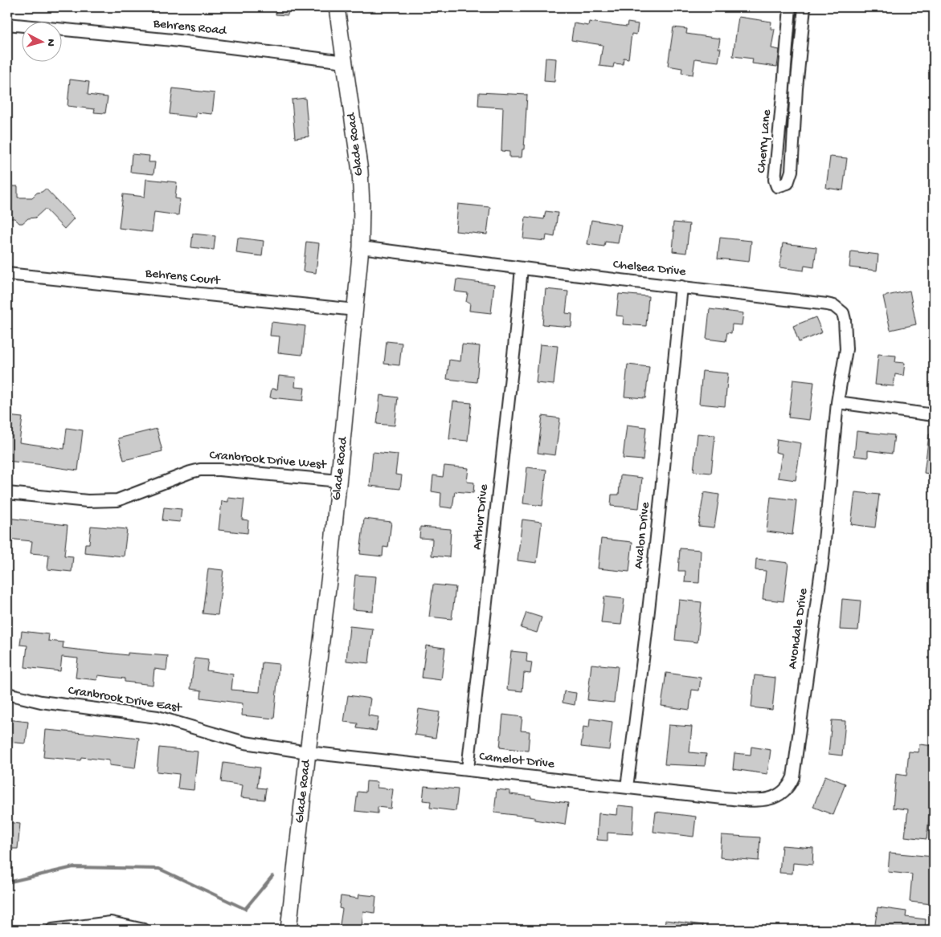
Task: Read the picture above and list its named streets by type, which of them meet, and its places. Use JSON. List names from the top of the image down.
{
  "streets": {
    "main road": ["Glade Road"],
    "street": [
      "Behrens Road",
      "Cherry Lane",
      "Chelsea Drive",
      "Behrens Court",
      "Cranbrook Drive West",
      "Arthur Drive",
      "Avalon Drive",
      "Avondale Drive",
      "Cranbrook Drive East",
      "Camelot Drive"
    ]
  },
  "crossings": [
    ["Behrens Road", "Glade Road"],
    ["Glade Road", "Chelsea Drive"],
    ["Glade Road", "Behrens Court"],
    ["Glade Road", "Cranbrook Drive West"],
    ["Glade Road", "Cranbrook Drive East"],
    ["Glade Road", "Camelot Drive"],
    ["Chelsea Drive", "Arthur Drive"],
    ["Chelsea Drive", "Avalon Drive"],
    ["Chelsea Drive", "Avondale Drive"],
    ["Arthur Drive", "Camelot Drive"],
    ["Avalon Drive", "Camelot Drive"],
    ["Avondale Drive", "Camelot Drive"],
    ["Cranbrook Drive East", "Camelot Drive"]
  ],
  "north": "right"
}
